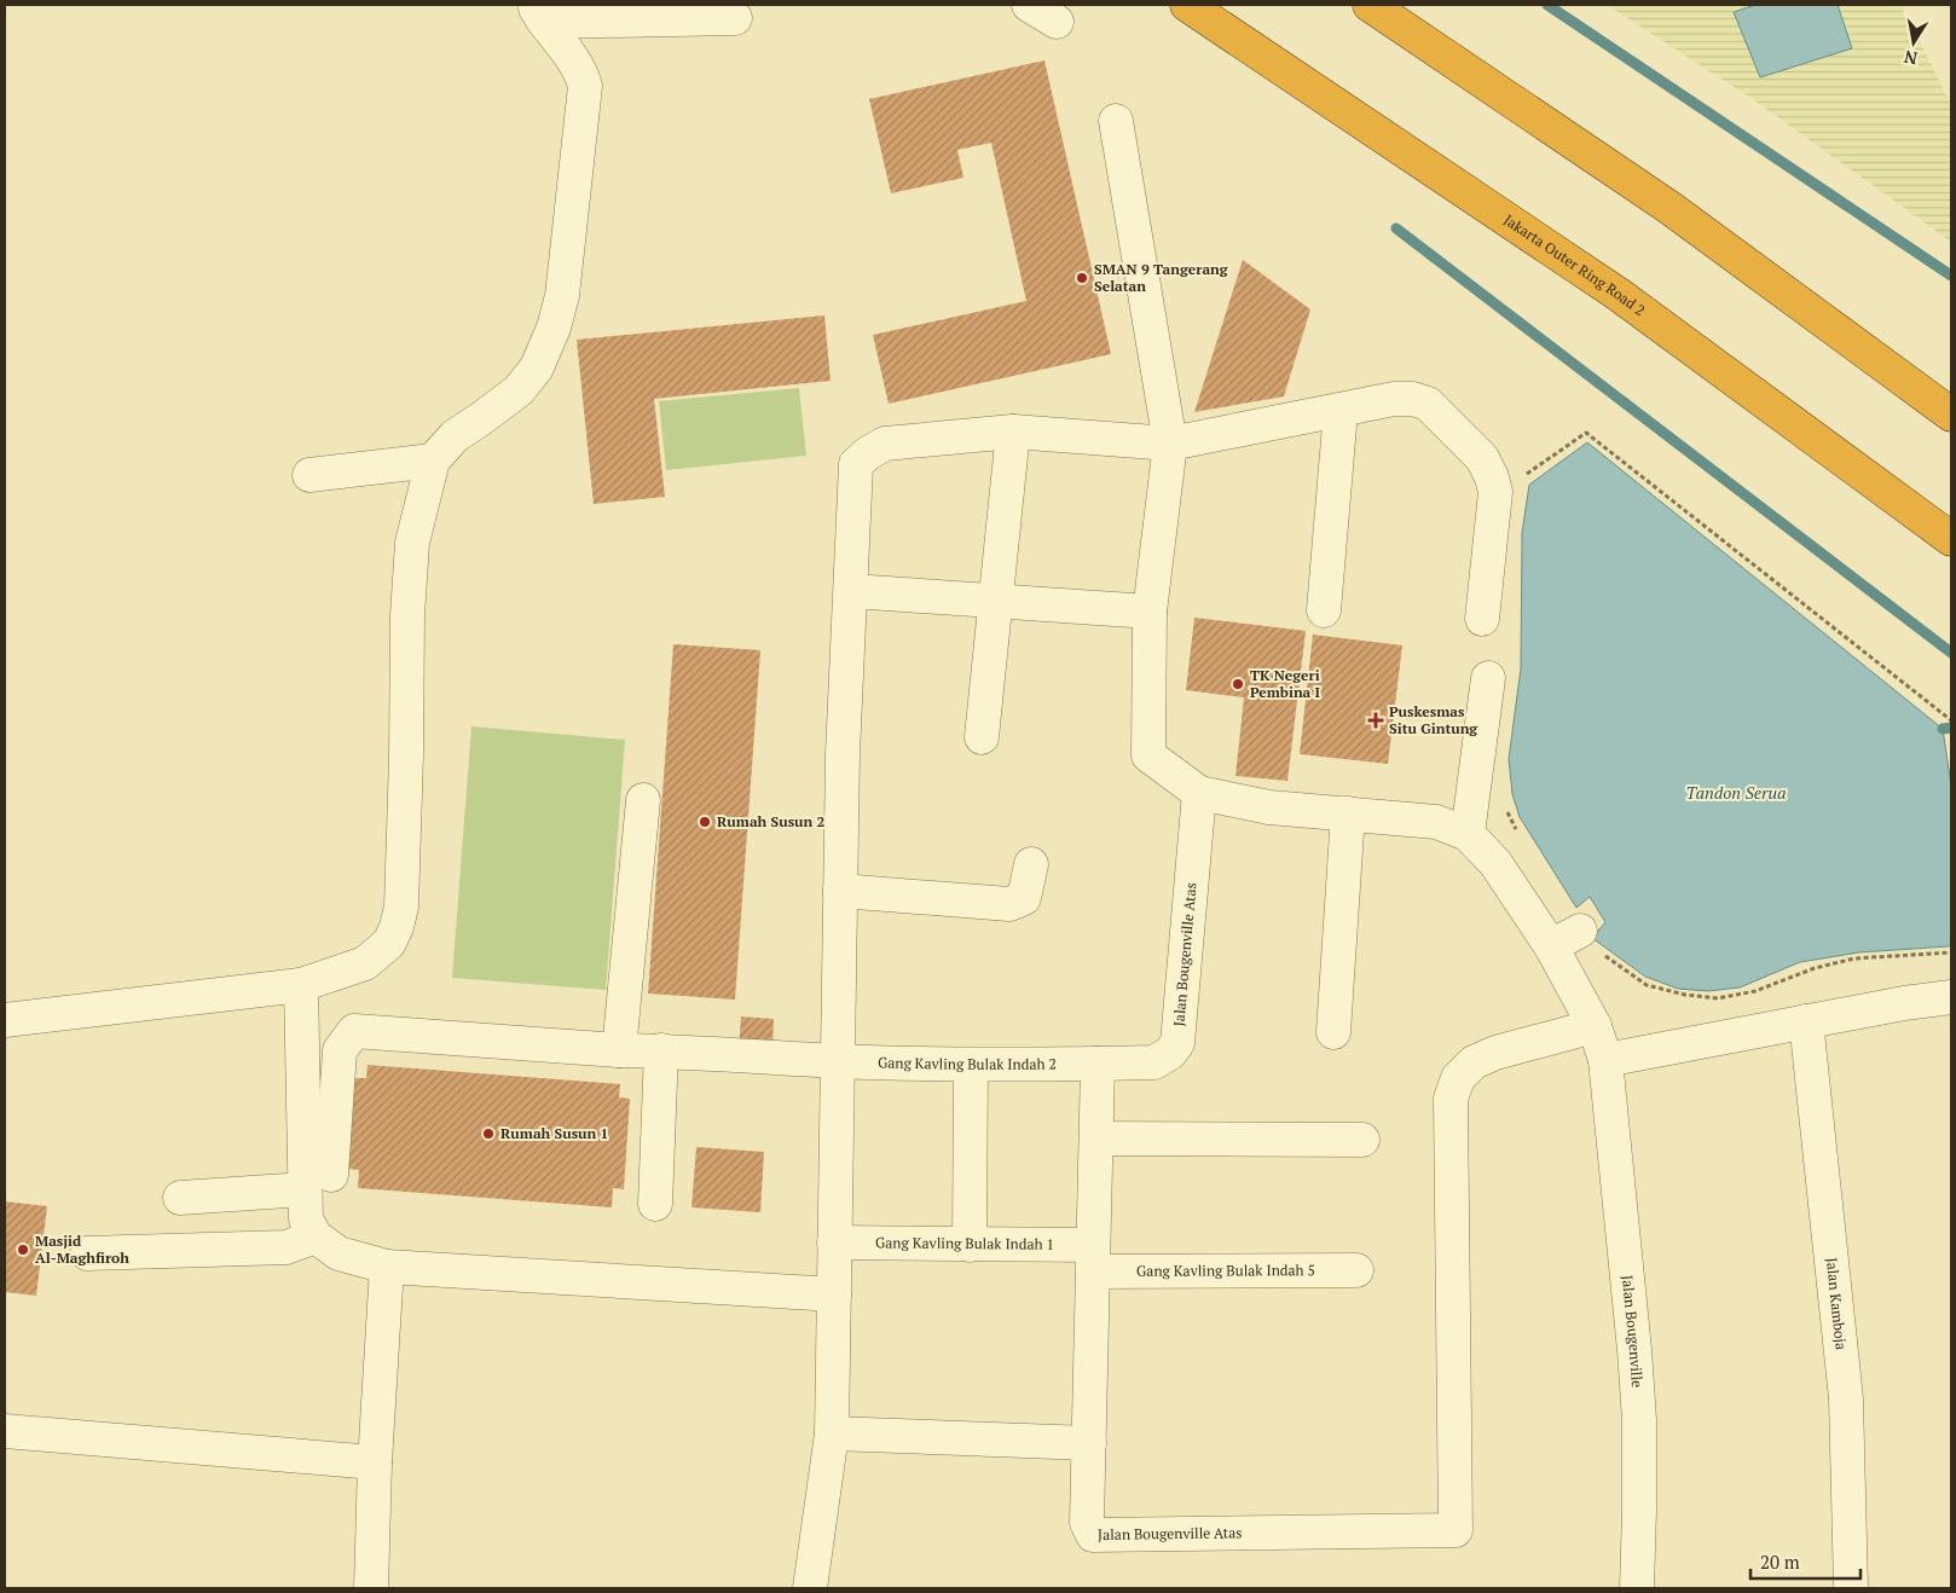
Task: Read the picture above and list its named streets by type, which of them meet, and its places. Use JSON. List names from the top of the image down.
{
  "streets": {
    "highway": ["Jakarta Outer Ring Road 2"],
    "street": [
      "Jalan Bougenville Atas",
      "Gang Kavling Bulak Indah 2",
      "Gang Kavling Bulak Indah 1",
      "Gang Kavling Bulak Indah 5",
      "Jalan Kamboja",
      "Jalan Bougenville"
    ]
  },
  "crossings": [
    ["Jalan Bougenville Atas", "Gang Kavling Bulak Indah 2"],
    ["Jalan Bougenville Atas", "Gang Kavling Bulak Indah 1"],
    ["Jalan Bougenville Atas", "Gang Kavling Bulak Indah 5"],
    ["Jalan Bougenville Atas", "Jalan Bougenville"],
    ["Gang Kavling Bulak Indah 1", "Gang Kavling Bulak Indah 5"]
  ],
  "water": ["Tandon Serua"],
  "places": {
    "other": [
      "SMAN 9 Tangerang Selatan",
      "TK Negeri Pembina I",
      "Rumah Susun 2",
      "Rumah Susun 1",
      "Masjid Al-Maghfiroh"
    ],
    "health": ["Puskesmas Situ Gintung"]
  },
  "scale_bar": "20 m",
  "north": "bottom"
}
